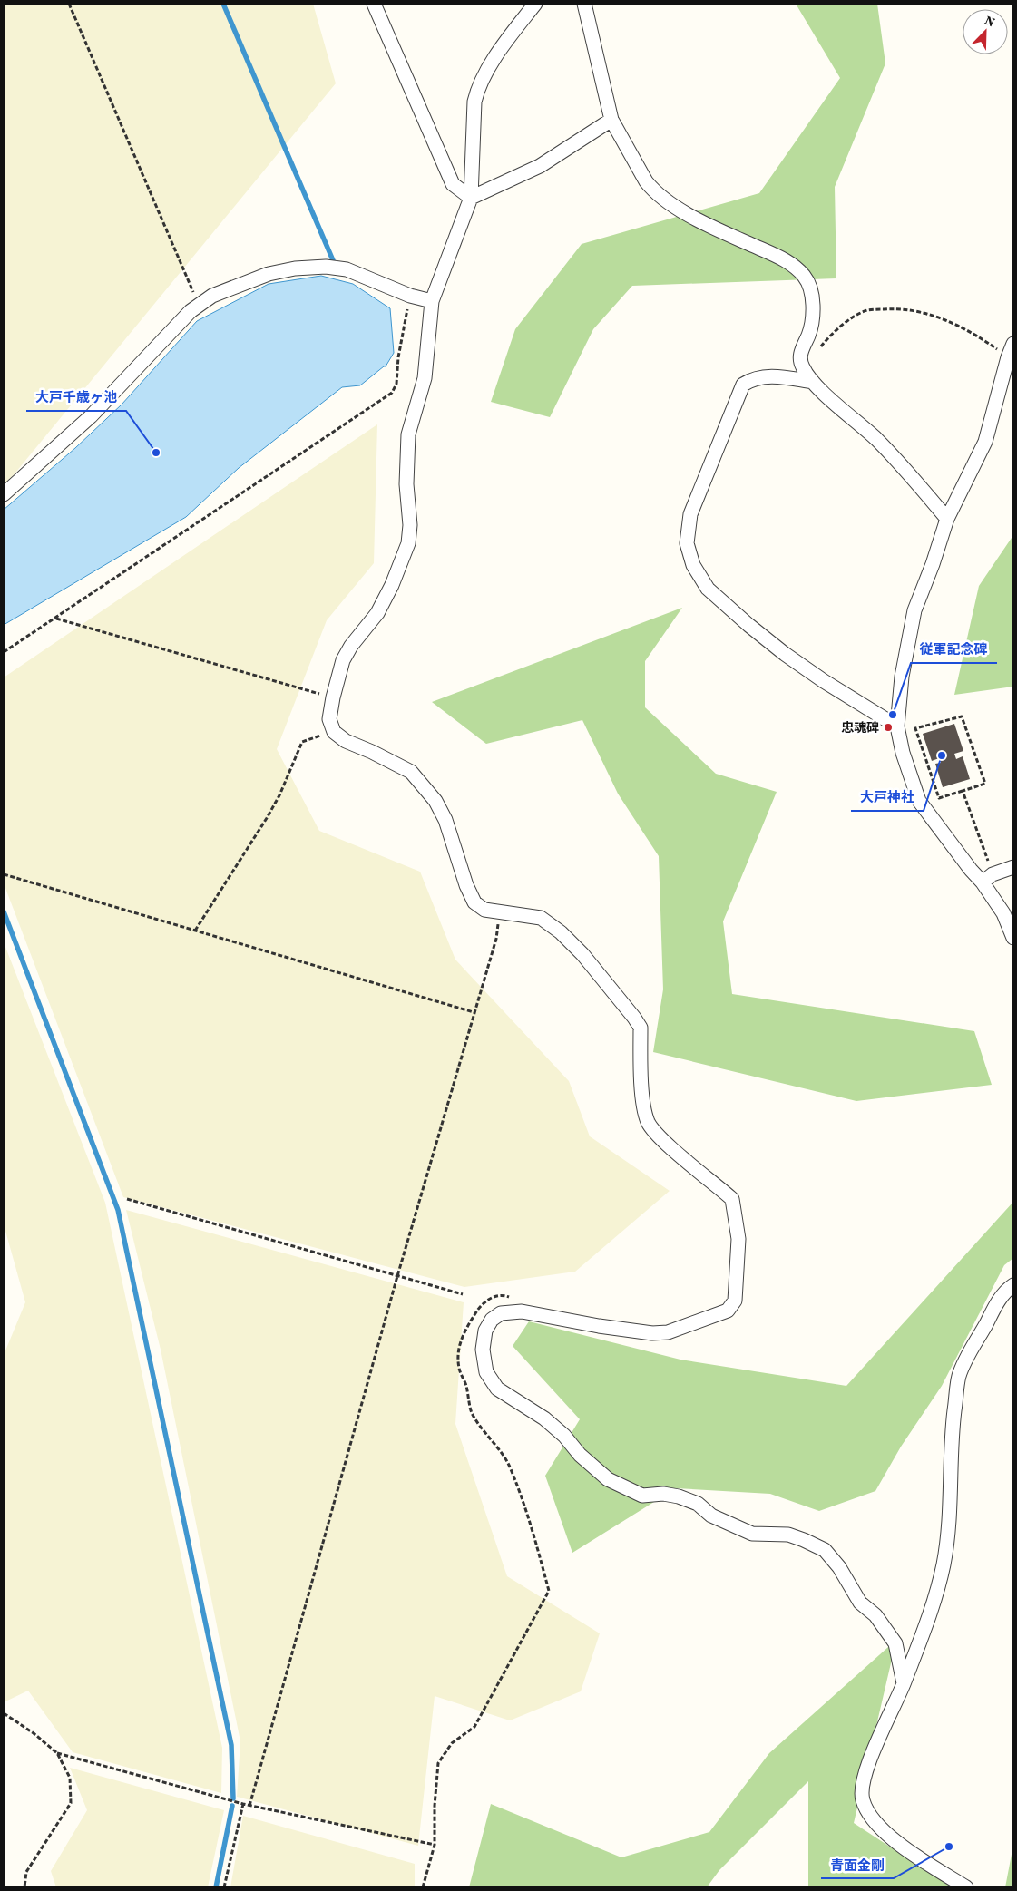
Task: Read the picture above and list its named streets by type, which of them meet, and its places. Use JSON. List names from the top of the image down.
{
  "places": [
    "大戸千歳ヶ池",
    "従軍記念碑",
    "忠魂碑",
    "大戸神社",
    "青面金剛"
  ],
  "north": "top right"
}
